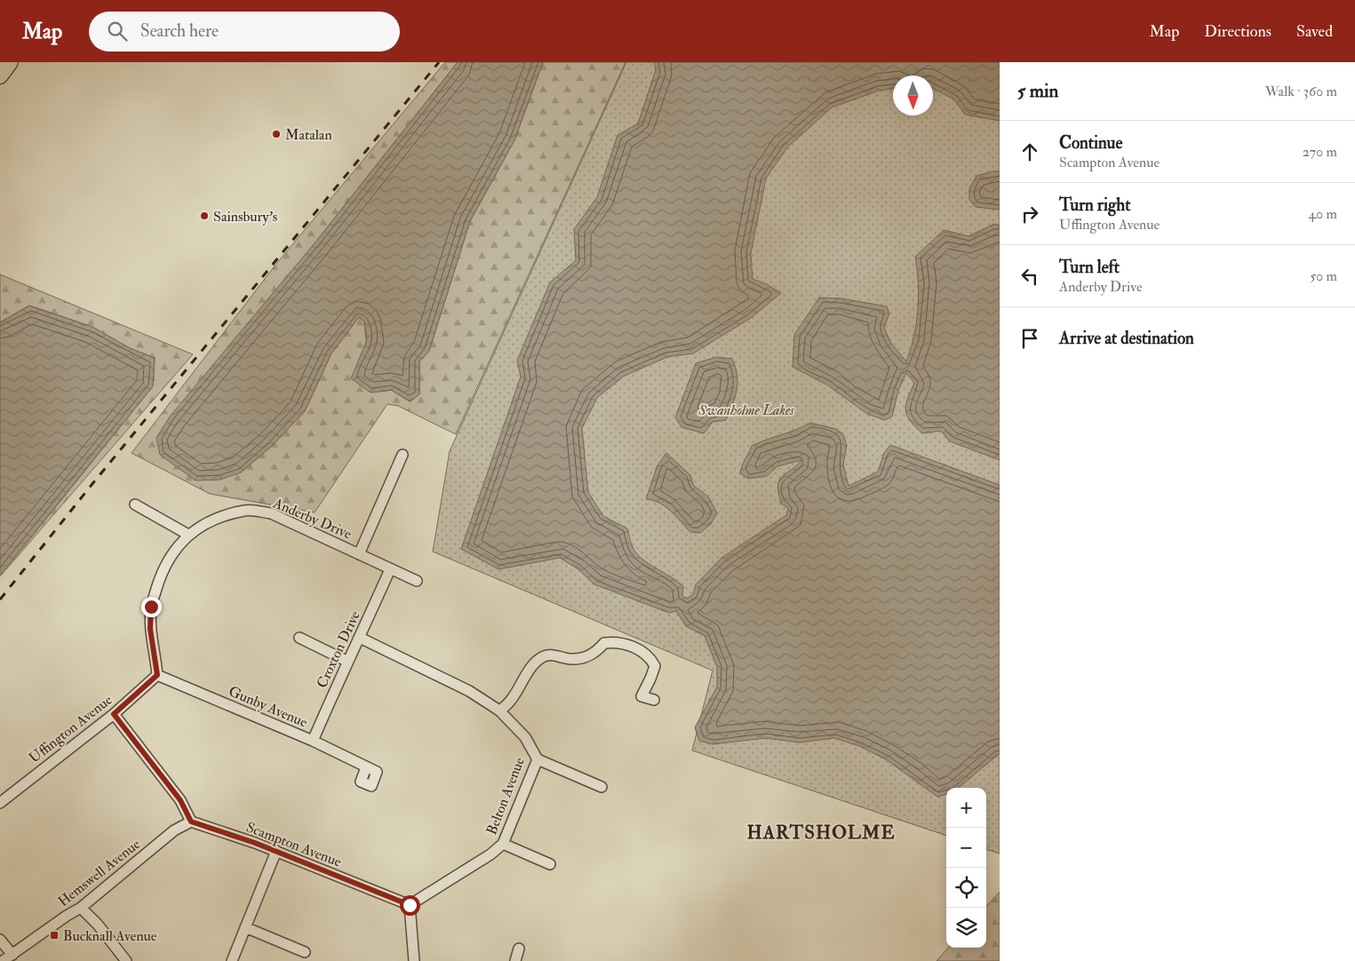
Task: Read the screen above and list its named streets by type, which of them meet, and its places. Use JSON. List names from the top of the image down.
{
  "streets": {
    "street": [
      "Anderby Drive",
      "Croxton Drive",
      "Gunby Avenue",
      "Uffington Avenue",
      "Belton Avenue",
      "Scampton Avenue",
      "Hemswell Avenue"
    ]
  },
  "crossings": [
    ["Anderby Drive", "Croxton Drive"],
    ["Anderby Drive", "Gunby Avenue"],
    ["Anderby Drive", "Uffington Avenue"],
    ["Croxton Drive", "Gunby Avenue"],
    ["Croxton Drive", "Belton Avenue"],
    ["Gunby Avenue", "Uffington Avenue"],
    ["Belton Avenue", "Scampton Avenue"],
    ["Scampton Avenue", "Hemswell Avenue"]
  ],
  "districts": ["HARTSHOLME"],
  "parks": ["Swanholme Lakes"],
  "places": {
    "other": ["Matalan", "Sainsbury's"],
    "transit": ["Bucknall Avenue"]
  },
  "north": "bottom",
  "page": {
    "header": "Map",
    "search": "Search here",
    "nav": ["Map", "Directions", "Saved"],
    "heading": ["5 min", "Walk · 360 m"],
    "list": [
      ["Continue", "Scampton Avenue", "270 m"],
      ["Turn right", "Uffington Avenue", "40 m"],
      ["Turn left", "Anderby Drive", "50 m"],
      "Arrive at destination"
    ],
    "map_buttons": ["+", "−"]
  }
}
